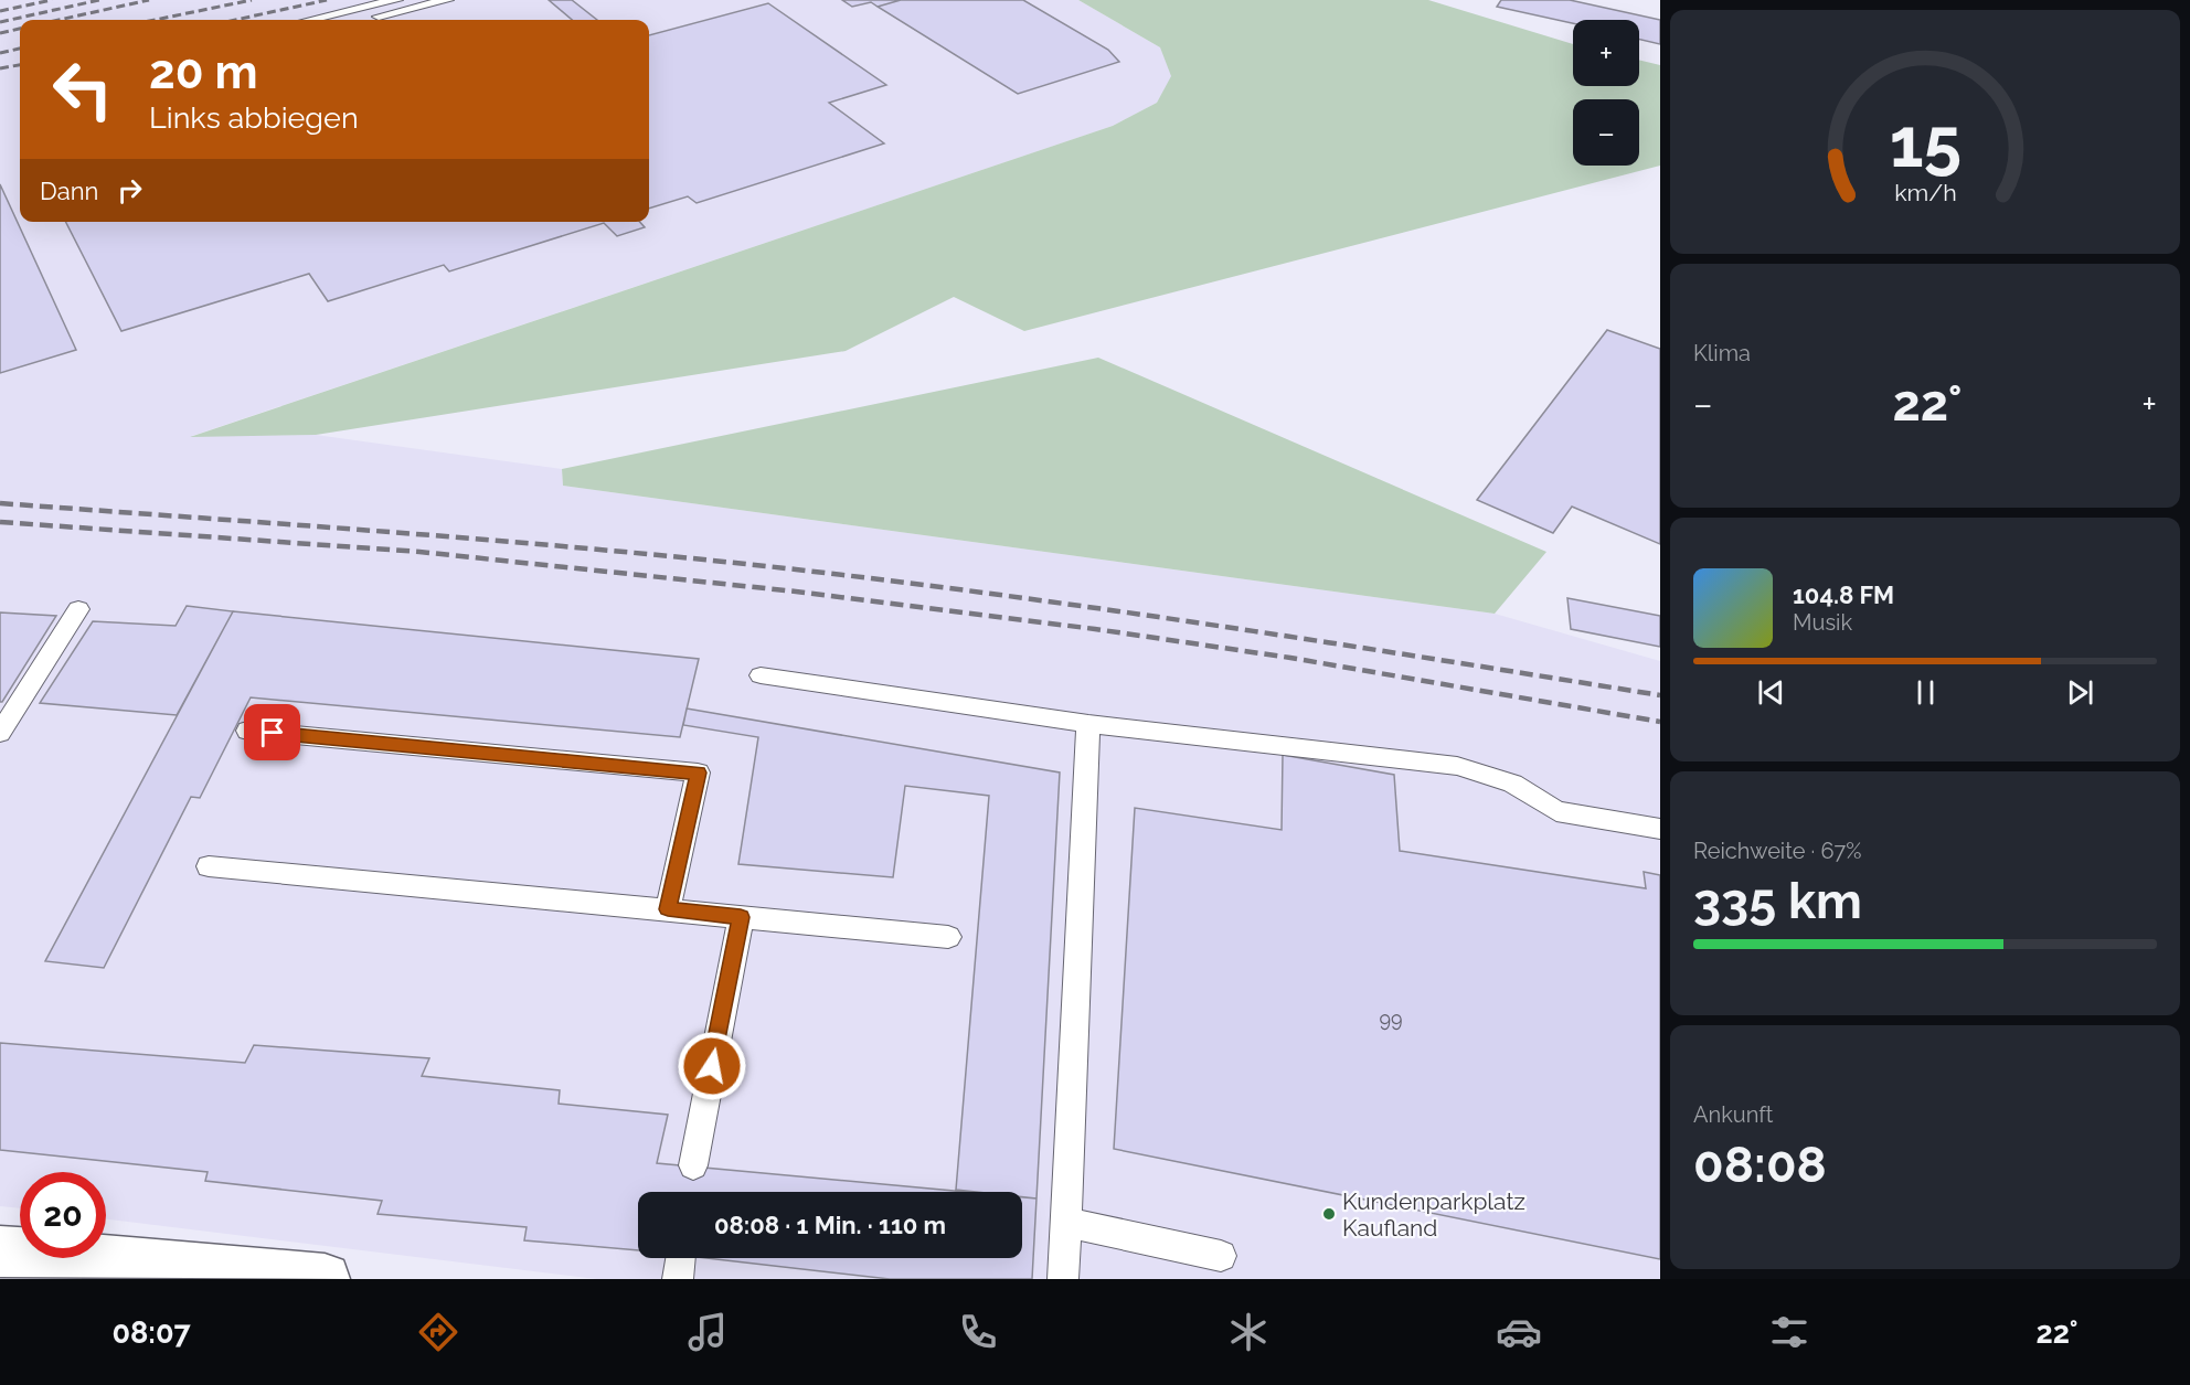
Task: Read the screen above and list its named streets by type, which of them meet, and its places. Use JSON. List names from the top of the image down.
{
  "places": ["Kundenparkplatz Kaufland"],
  "house_numbers": ["99"],
  "page": {
    "map_buttons": ["+", "−"],
    "turn": ["20 m", "Links abbiegen"],
    "then": "Dann",
    "tile": [
      "Klima",
      ["Reichweite · 67%", "335 km"],
      ["Ankunft", "08:08"]
    ],
    "heat": ["−", "22°", "+"],
    "song": ["104.8 FM", "Musik"],
    "limit": "20",
    "trip": "08:08 · 1 Min. · 110 m",
    "tabs": ["08:07", "22°"],
    "gauge": ["15", "km/h"]
  }
}
